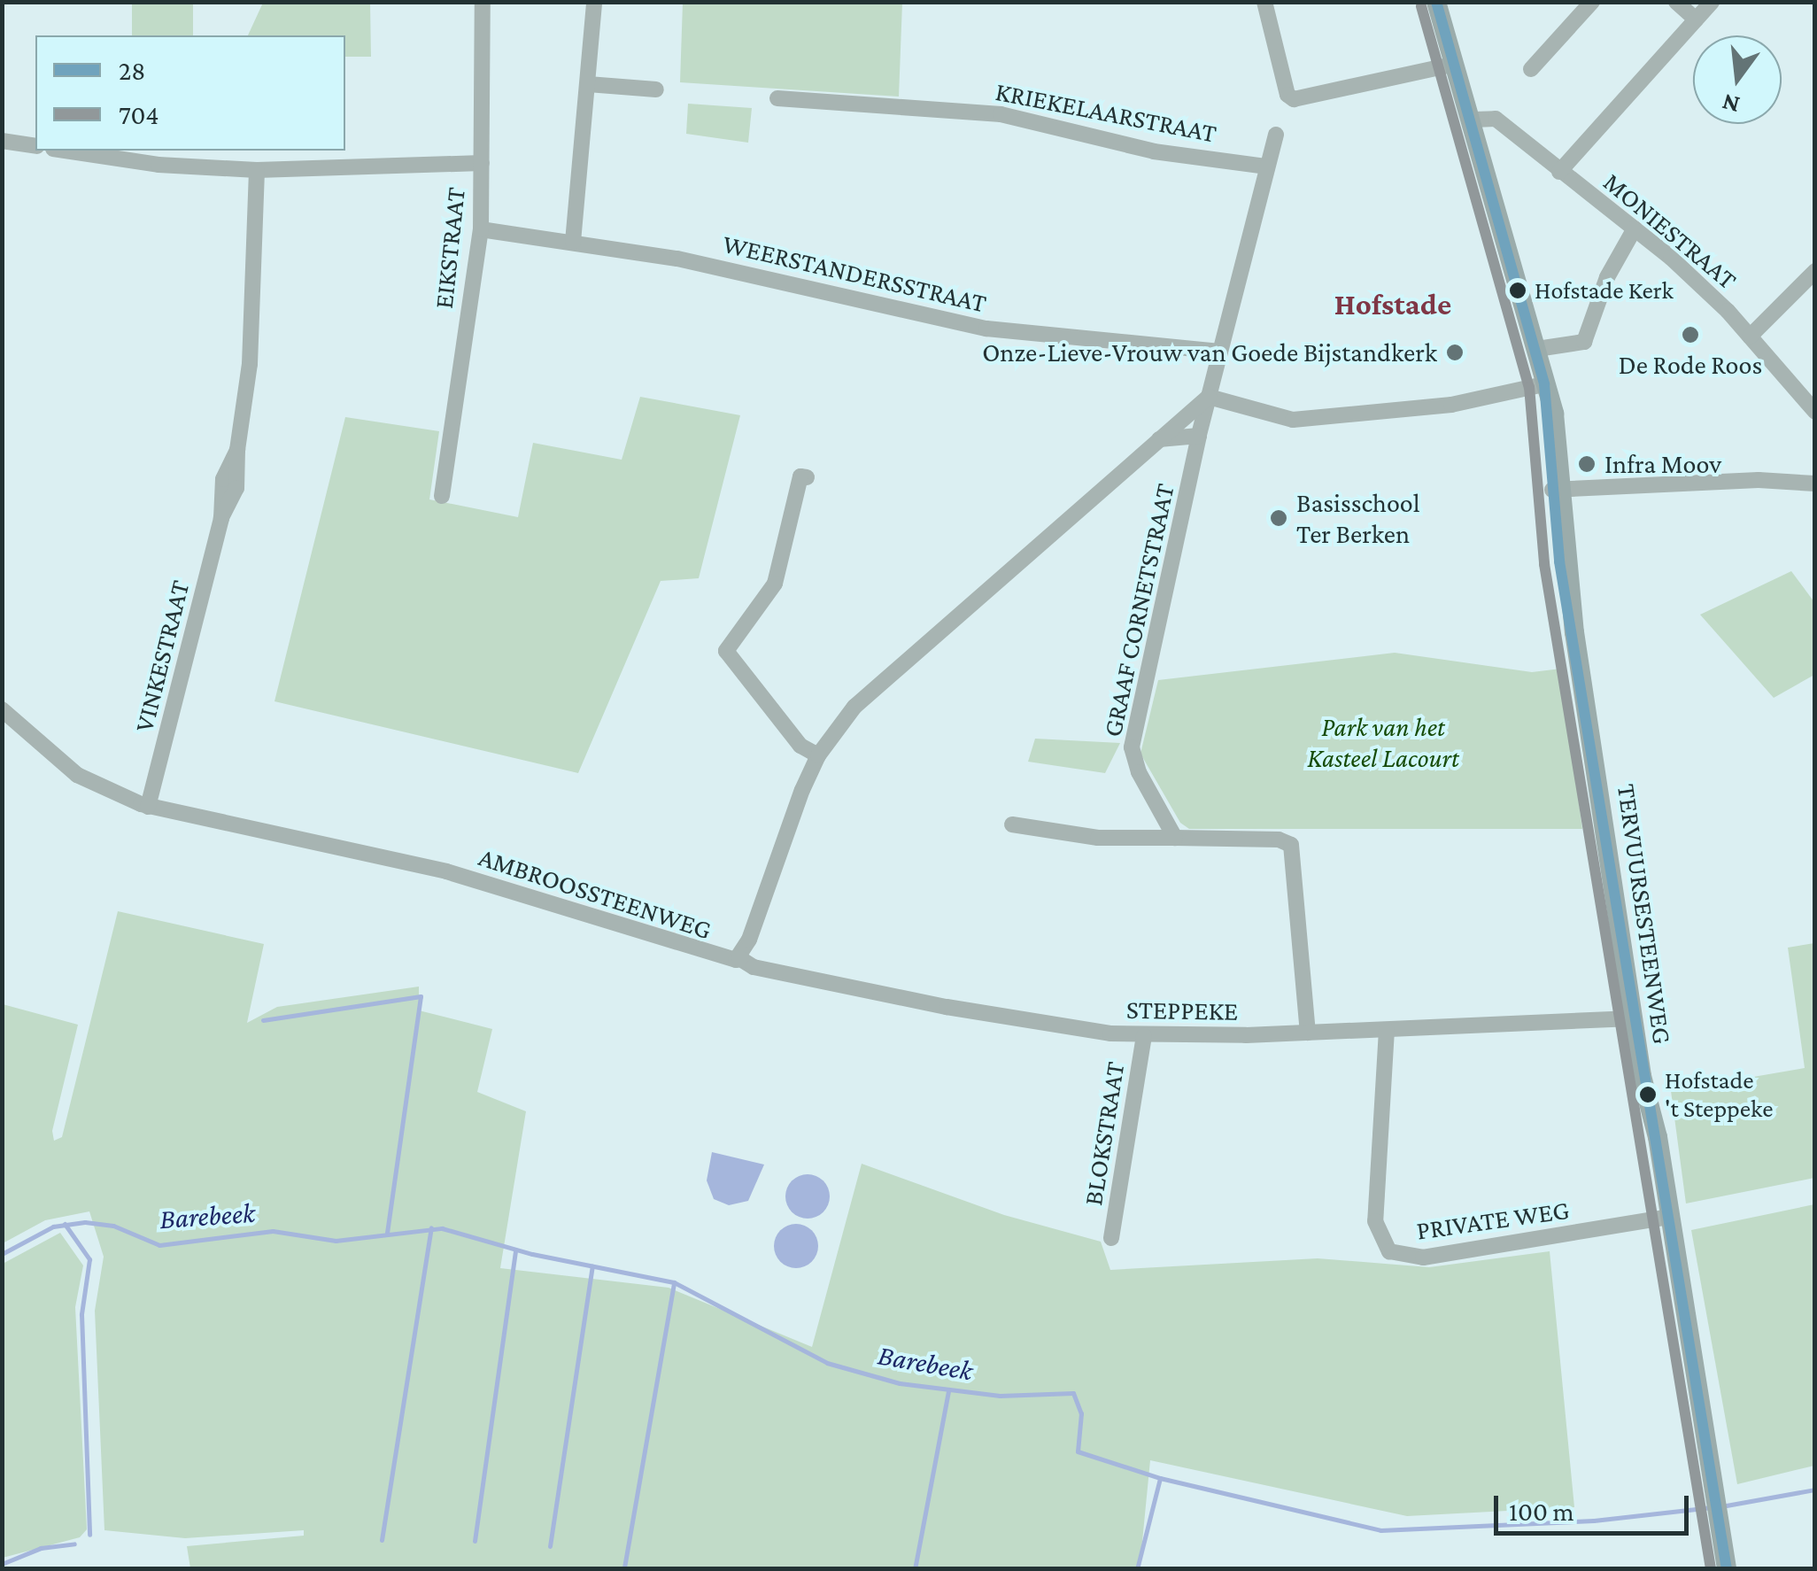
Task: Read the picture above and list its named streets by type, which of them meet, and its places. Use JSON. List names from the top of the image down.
{
  "streets": {
    "main road": ["TERVUURSESTEENWEG"],
    "street": [
      "KRIEKELAARSTRAAT",
      "MONIESTRAAT",
      "EIKSTRAAT",
      "WEERSTANDERSSTRAAT",
      "GRAAF CORNETSTRAAT",
      "VINKESTRAAT",
      "AMBROOSSTEENWEG",
      "STEPPEKE",
      "BLOKSTRAAT",
      "PRIVATE WEG"
    ]
  },
  "crossings": [
    ["MONIESTRAAT", "TERVUURSESTEENWEG"],
    ["EIKSTRAAT", "WEERSTANDERSSTRAAT"],
    ["VINKESTRAAT", "AMBROOSSTEENWEG"],
    ["AMBROOSSTEENWEG", "STEPPEKE"],
    ["TERVUURSESTEENWEG", "STEPPEKE"],
    ["TERVUURSESTEENWEG", "PRIVATE WEG"],
    ["STEPPEKE", "BLOKSTRAAT"],
    ["STEPPEKE", "PRIVATE WEG"]
  ],
  "districts": ["Hofstade"],
  "water": ["Barebeek"],
  "parks": ["Park van het Kasteel Lacourt"],
  "places": [
    "Hofstade Kerk",
    "De Rode Roos",
    "Onze-Lieve-Vrouw van Goede Bijstandkerk",
    "Infra Moov",
    "Basisschool Ter Berken",
    "Hofstade 't Steppeke"
  ],
  "lines": ["transit line 28", "transit line 704"],
  "legend": ["28", "704"],
  "scale_bar": "100 m",
  "north": "bottom"
}
